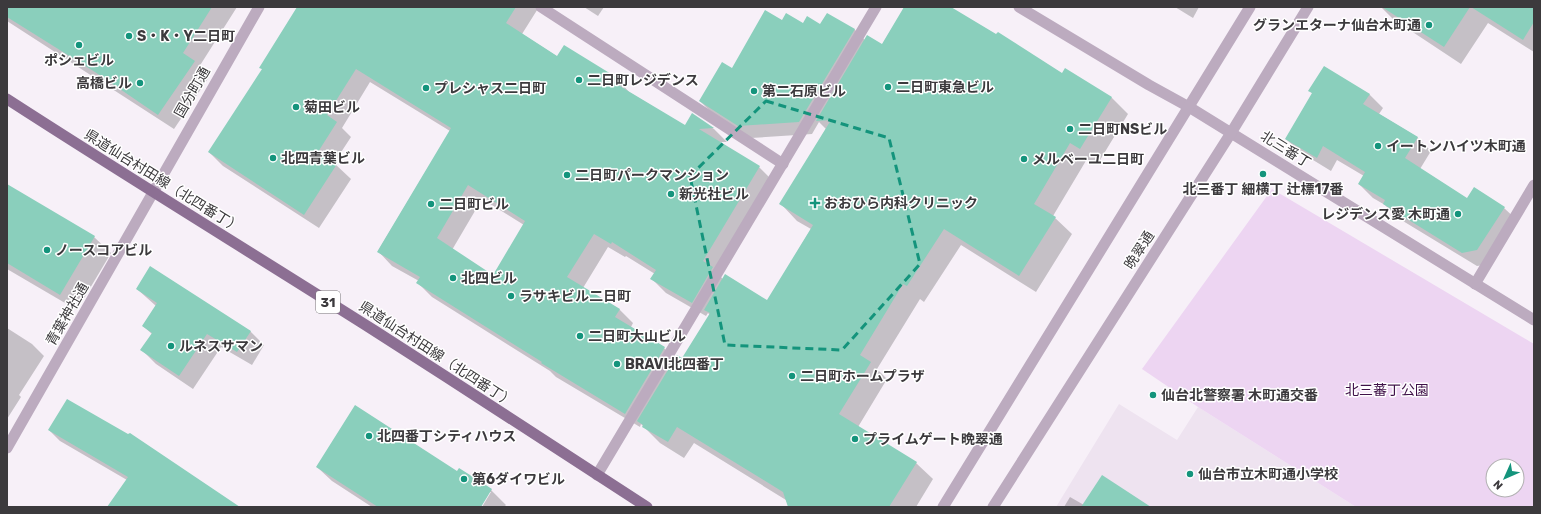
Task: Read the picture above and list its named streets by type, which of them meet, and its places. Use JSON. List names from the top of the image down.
{
  "streets": {
    "main road": ["県道仙台村田線（北四番丁）", "31"],
    "street": [
      "国分町通",
      "北三番丁",
      "晩翠通",
      "青葉神社通"
    ]
  },
  "crossings": [
    ["国分町通", "県道仙台村田線（北四番丁）"],
    ["国分町通", "青葉神社通"],
    ["北三番丁", "晩翠通"],
    ["県道仙台村田線（北四番丁）", "青葉神社通"]
  ],
  "parks": ["北三蕃丁公園"],
  "places": {
    "other": [
      "グランエターナ仙台木町通",
      "S・K・Y二日町",
      "ポシェビル",
      "二日町レジデンス",
      "高橋ビル",
      "二日町東急ビル",
      "プレシャス二日町",
      "第二石原ビル",
      "菊田ビル",
      "二日町NSビル",
      "イートンハイツ木町通",
      "北四青葉ビル",
      "メルベーユ二日町",
      "北三番丁 細横丁 辻標17番",
      "二日町パークマンション",
      "新光社ビル",
      "二日町ビル",
      "レジデンス愛 木町通",
      "ノースコアビル",
      "北四ビル",
      "ラサキビル二日町",
      "二日町大山ビル",
      "ルネスサマン",
      "BRAVI北四番丁",
      "二日町ホームプラザ",
      "仙台北警察署 木町通交番",
      "北四番丁シティハウス",
      "プライムゲート晩翠通",
      "仙台市立木町通小学校",
      "第6ダイワビル"
    ],
    "health": ["おおひら内科クリニック"]
  },
  "north": "bottom left"
}
